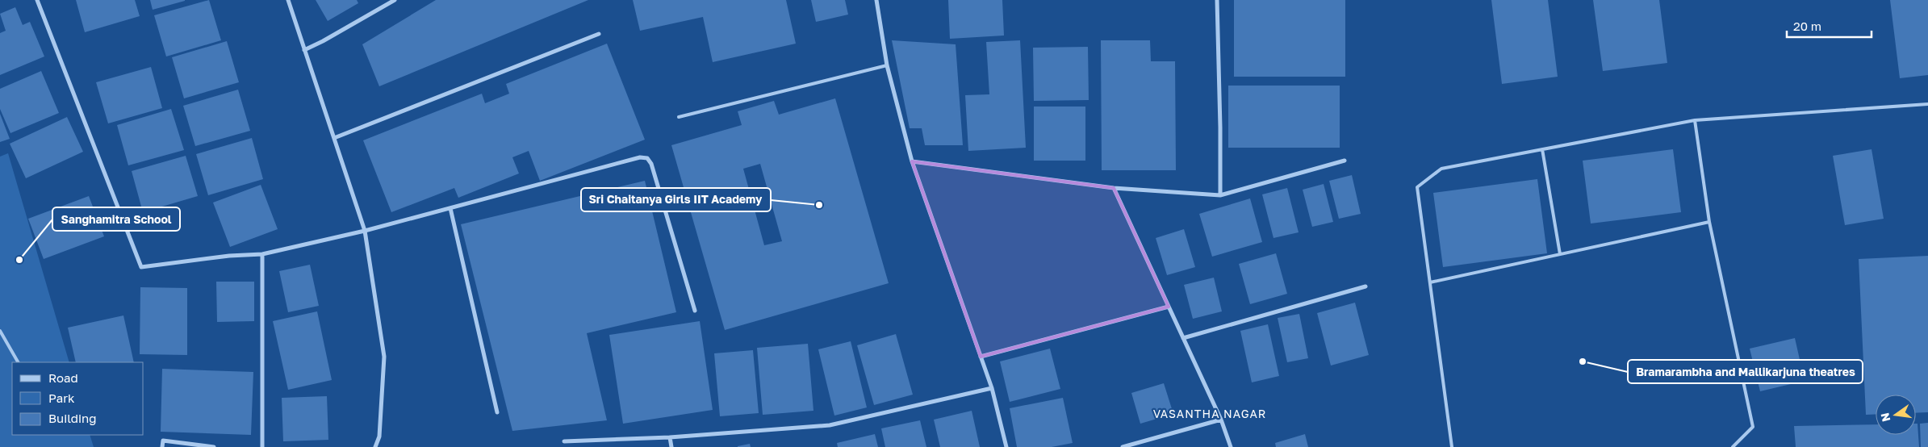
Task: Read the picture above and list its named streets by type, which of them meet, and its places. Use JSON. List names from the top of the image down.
{
  "districts": ["VASANTHA NAGAR"],
  "places": ["Sri Chaitanya Girls IIT Academy", "Sanghamitra School", "Bramarambha and Mallikarjuna theatres"],
  "legend": ["Road", "Park", "Building"],
  "scale_bar": "20 m",
  "north": "left"
}
